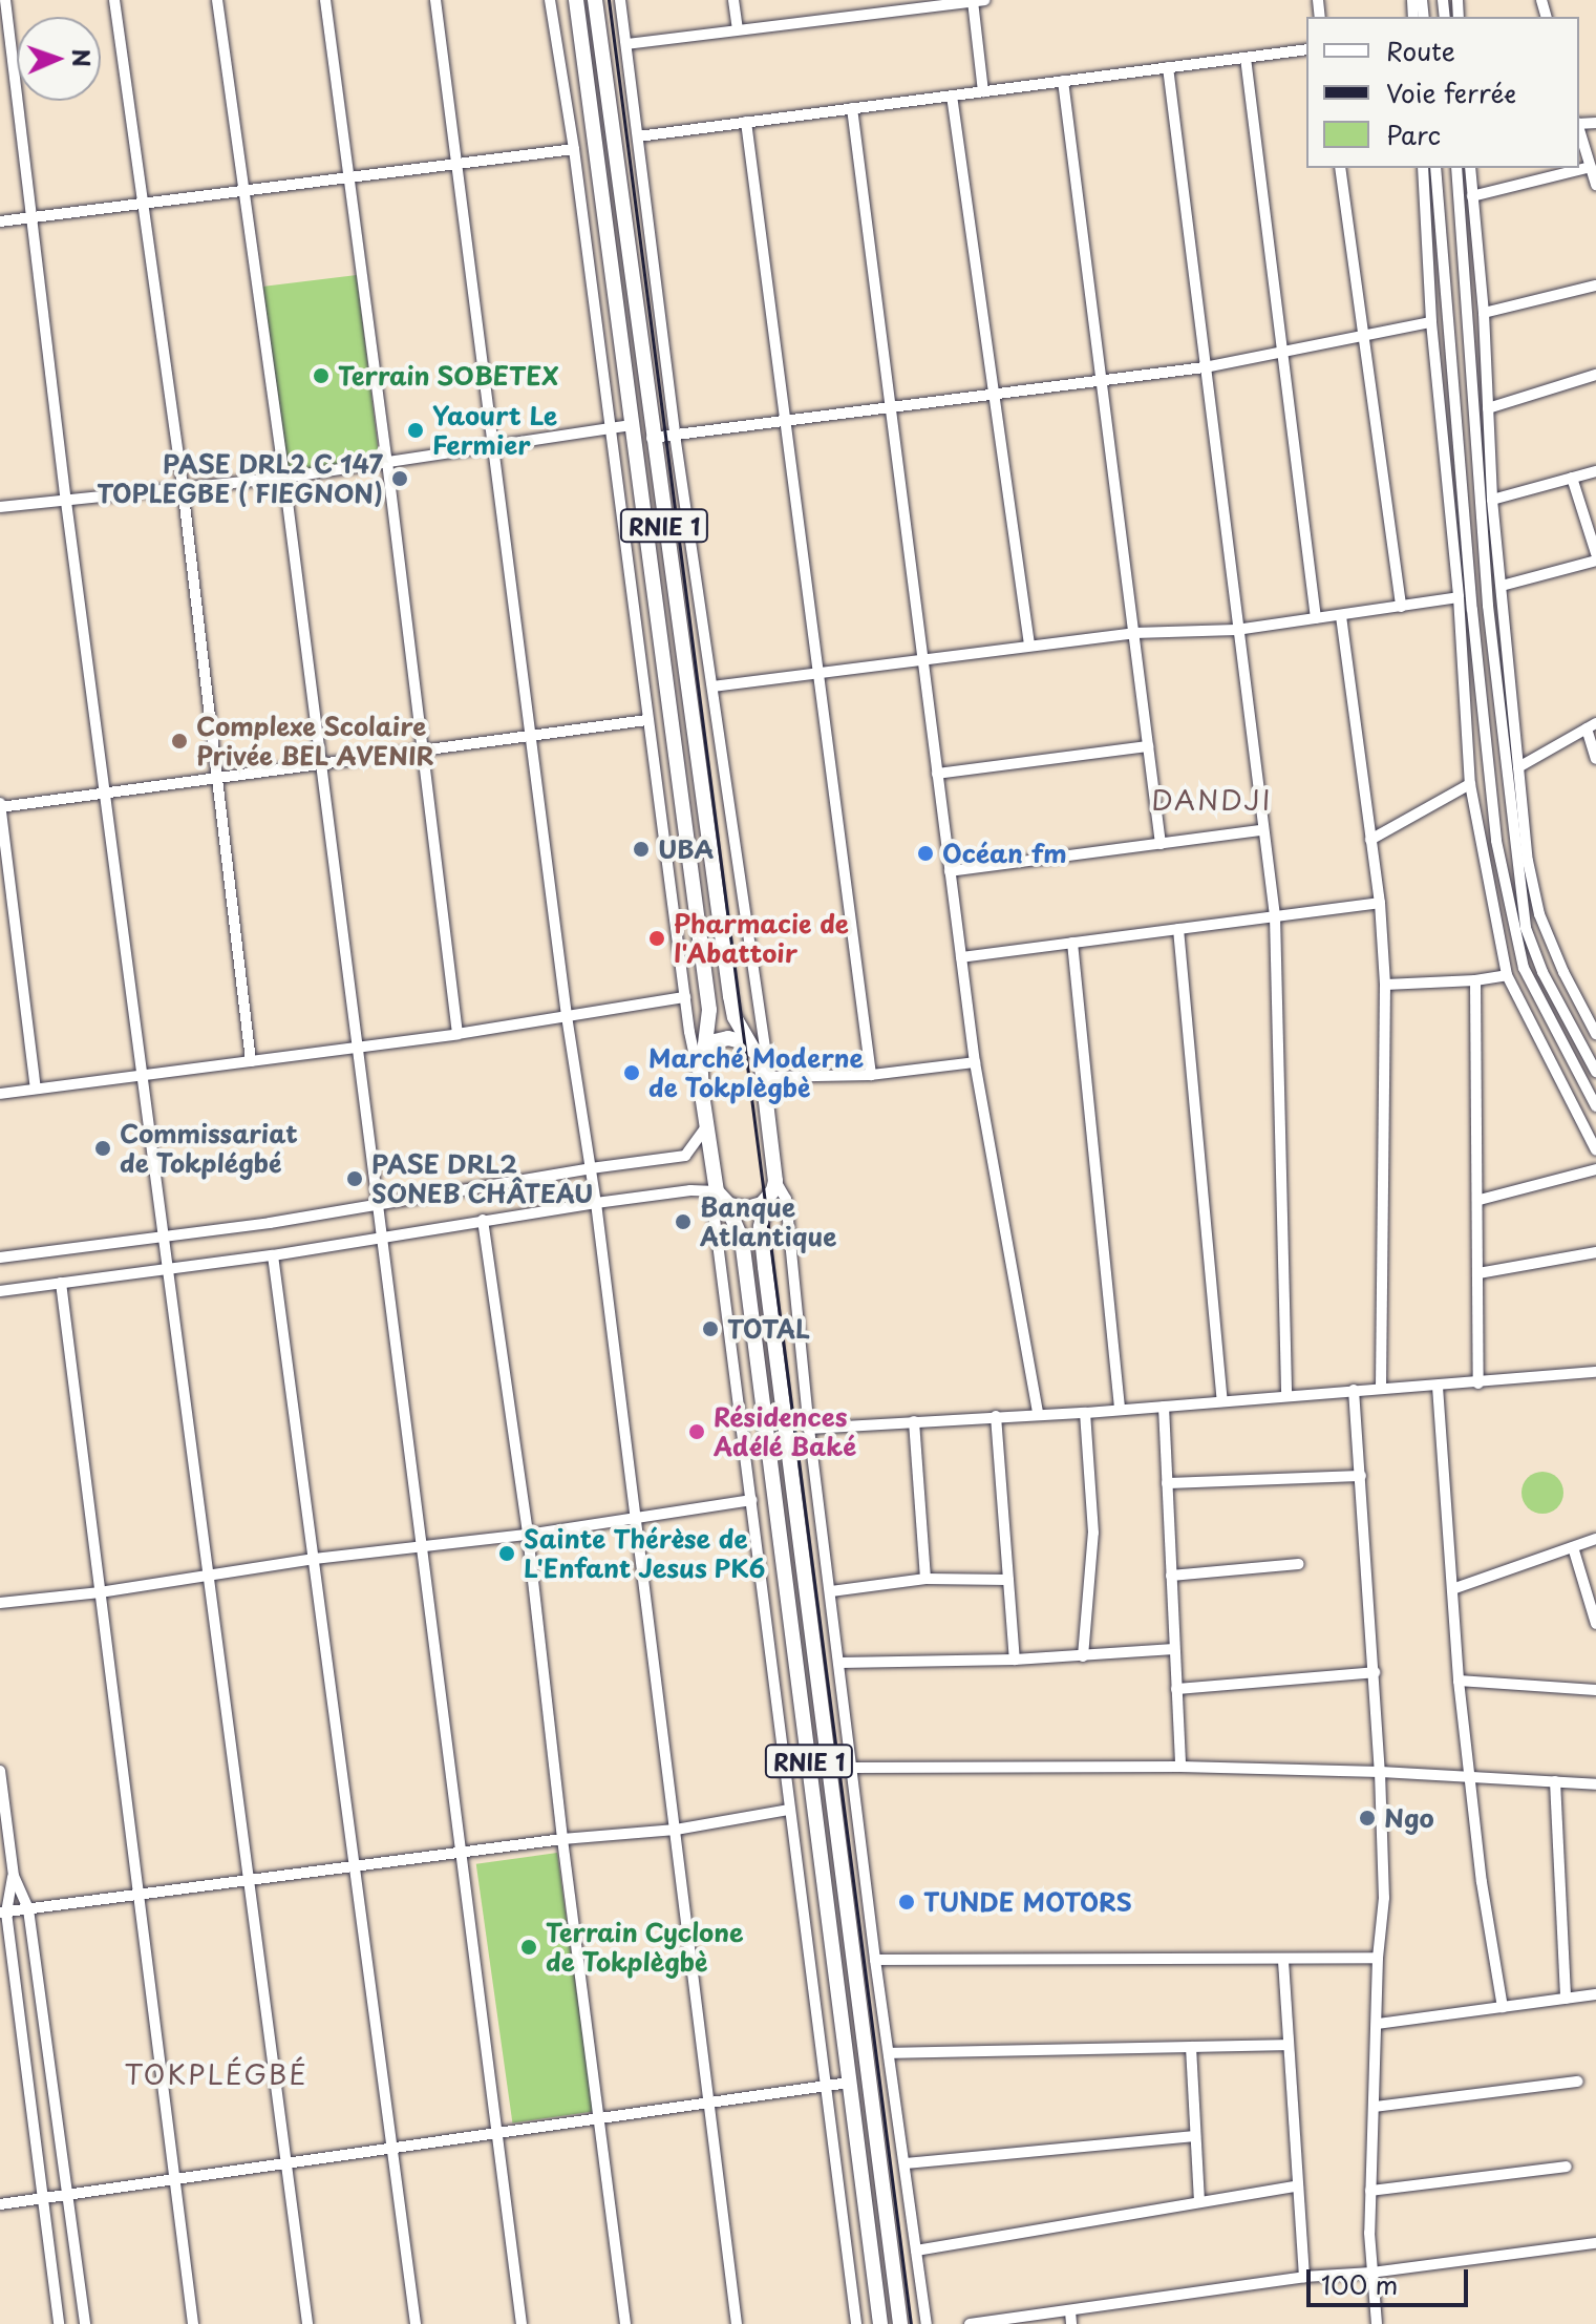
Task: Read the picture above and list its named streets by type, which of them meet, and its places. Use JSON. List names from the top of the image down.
{
  "streets": {
    "highway": ["RNIE 1"]
  },
  "districts": ["DANDJI", "TOKPLÉGBÉ"],
  "places": [
    "Terrain SOBETEX",
    "Yaourt Le Fermier",
    "PASE DRL2 C 147 TOPLEGBE ( FIEGNON)",
    "Complexe Scolaire Privée BEL AVENIR",
    "UBA",
    "Océan fm",
    "Pharmacie de l'Abattoir",
    "Marché Moderne de Tokplègbè",
    "Commissariat de Tokplégbé",
    "PASE DRL2 SONEB CHÂTEAU",
    "Banque Atlantique",
    "TOTAL",
    "Résidences Adélé Baké",
    "Sainte Thérèse de L'Enfant Jesus PK6",
    "Ngo",
    "TUNDE MOTORS",
    "Terrain Cyclone de Tokplègbè"
  ],
  "legend": ["Route", "Voie ferrée", "Parc"],
  "scale_bar": "100 m",
  "north": "right"
}
